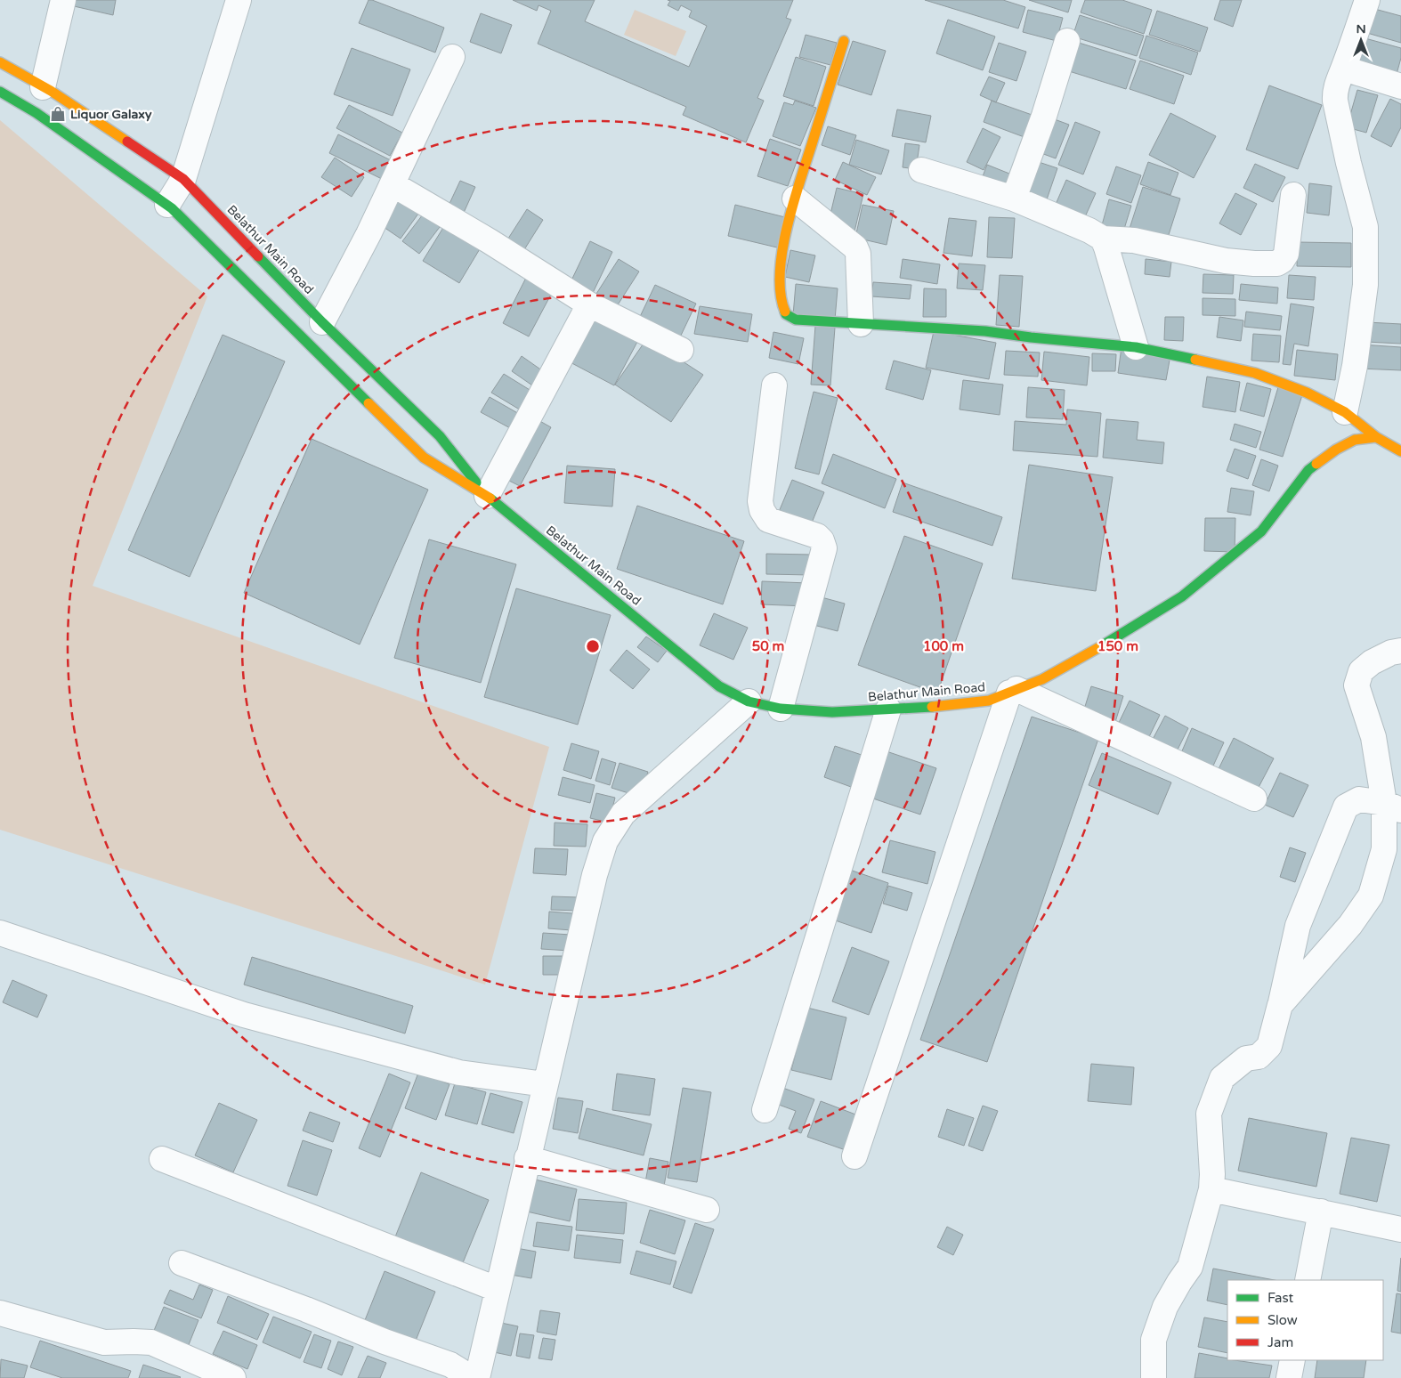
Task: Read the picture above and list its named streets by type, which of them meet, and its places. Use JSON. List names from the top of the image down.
{
  "streets": {
    "street": ["Belathur Main Road"]
  },
  "places": {
    "shop": ["Liquor Galaxy"]
  },
  "legend": ["Fast", "Slow", "Jam"],
  "north": "top",
  "rings": ["50 m", "100 m", "150 m"]
}
